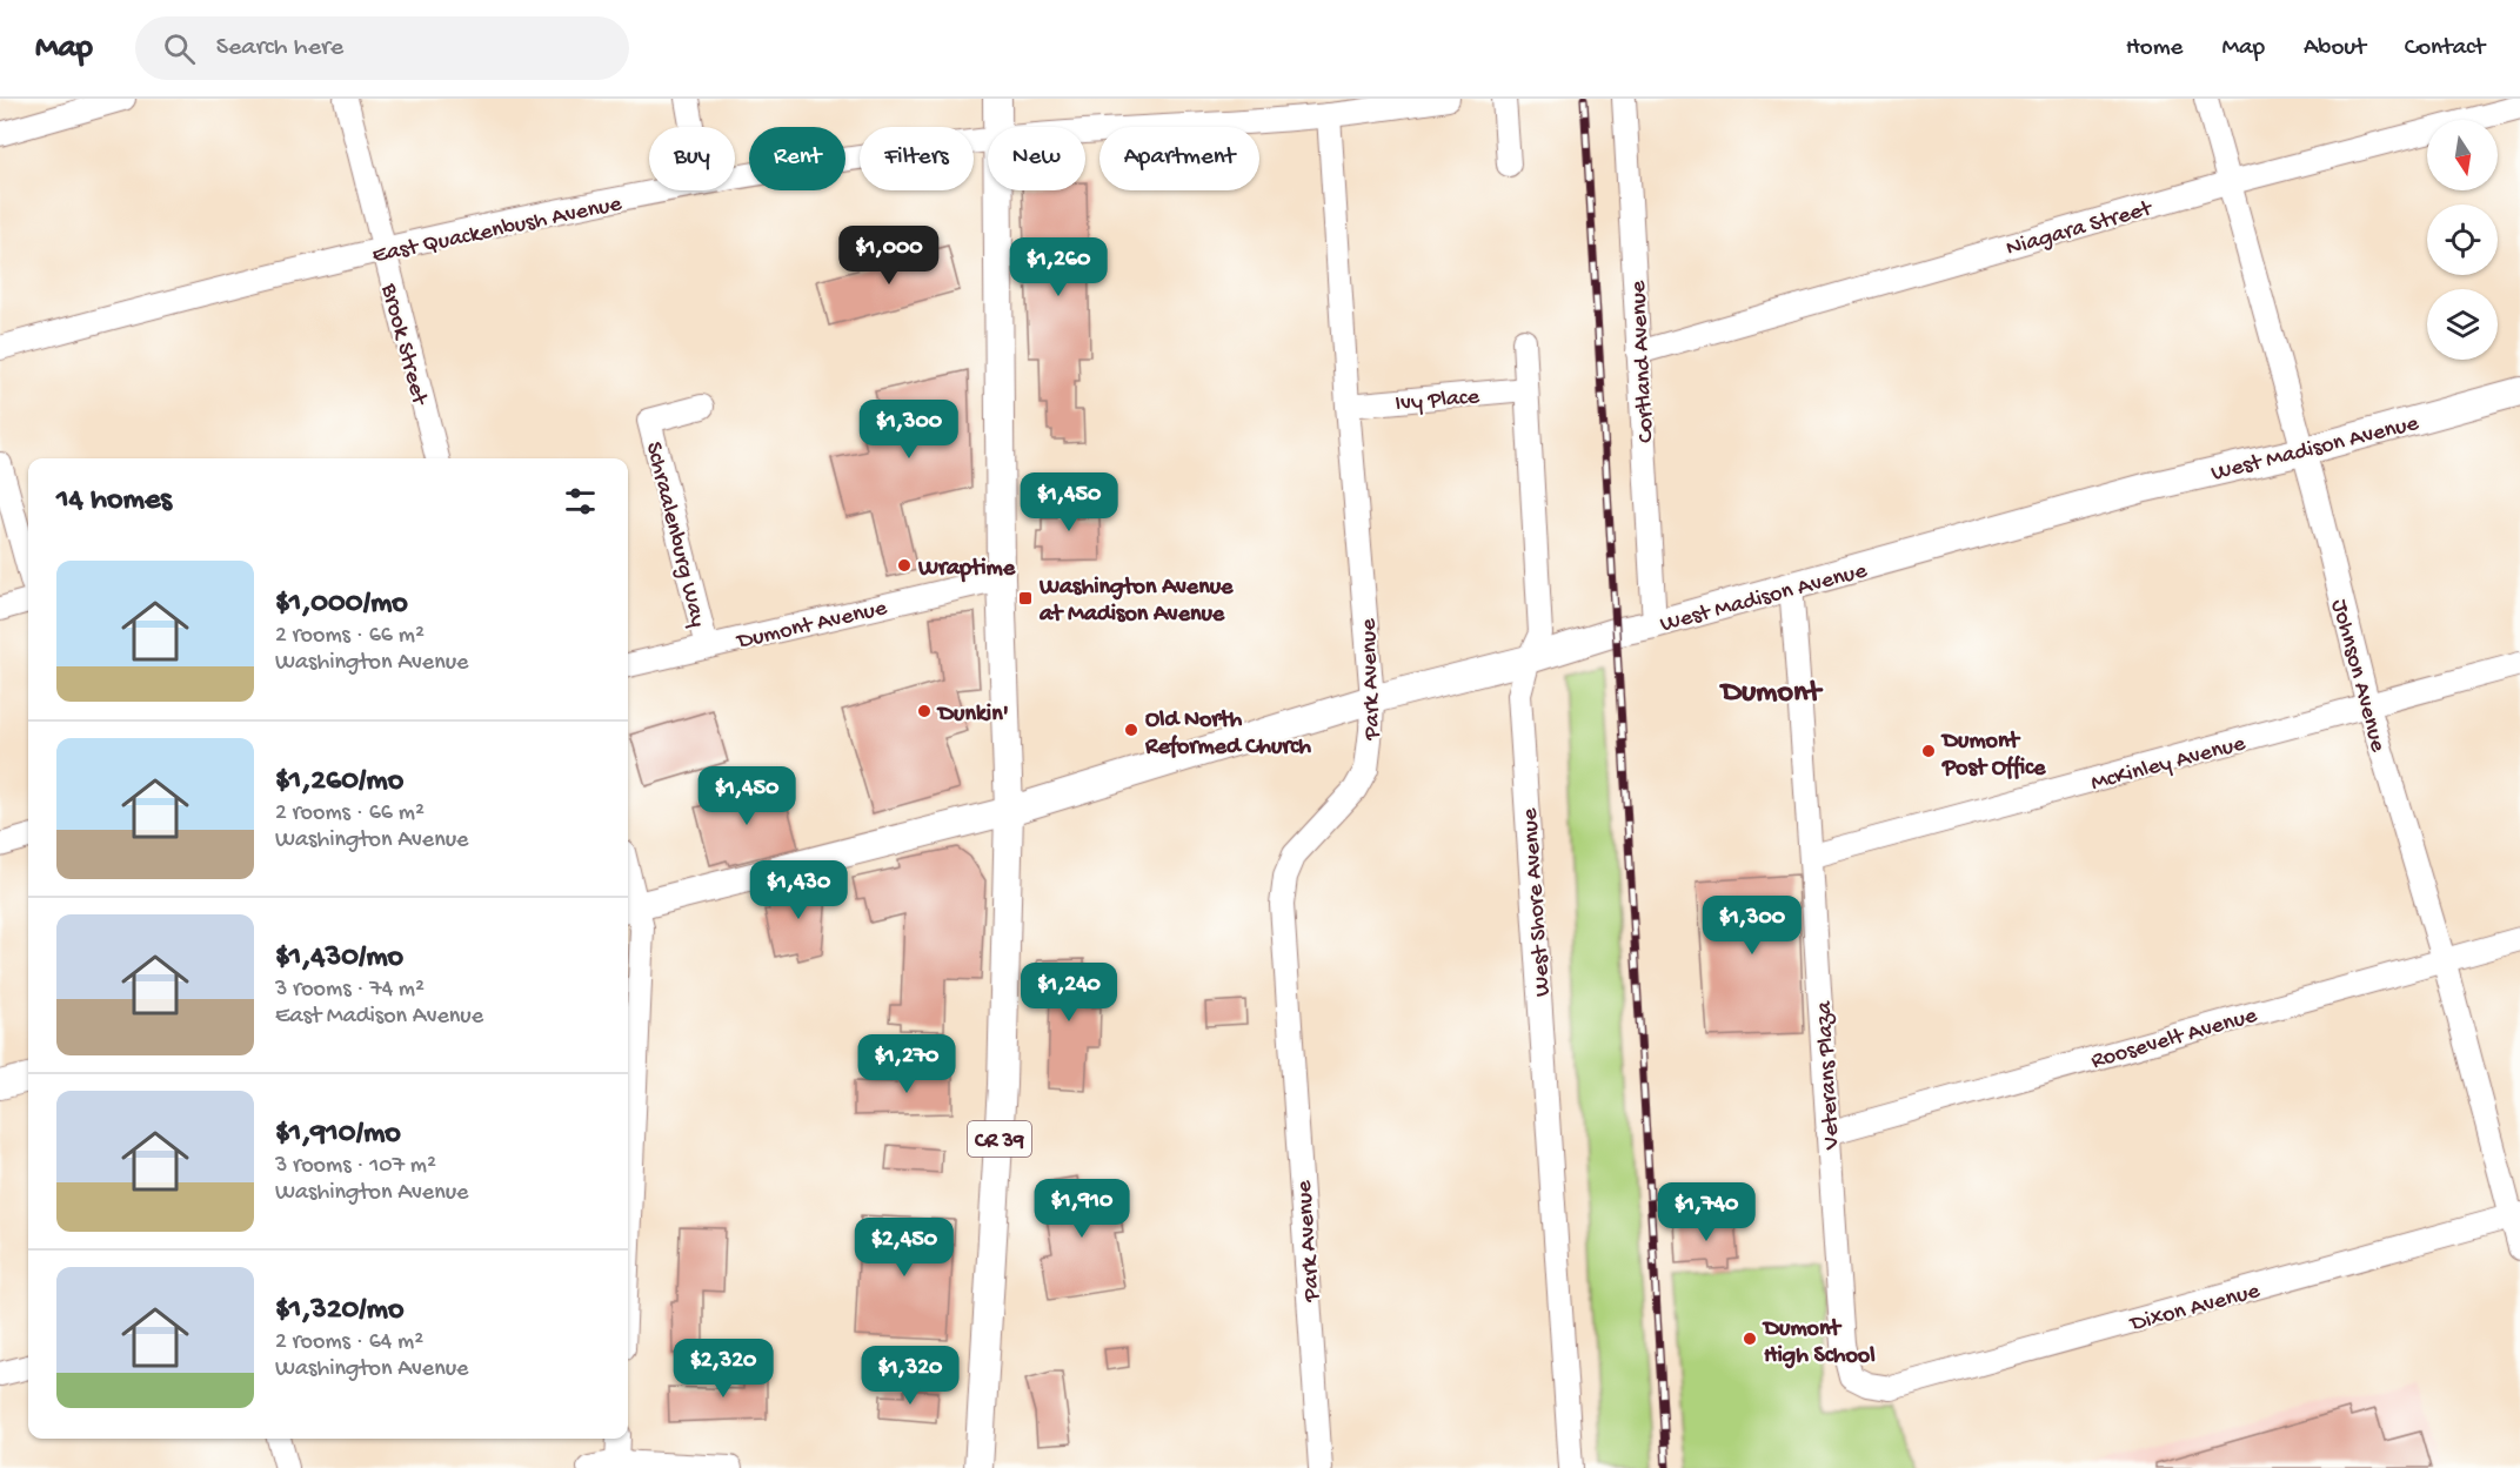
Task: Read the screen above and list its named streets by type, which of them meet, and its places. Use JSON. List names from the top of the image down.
{
  "streets": {
    "main road": ["West Madison Avenue", "CR 39"],
    "street": [
      "Niagara Street",
      "East Quackenbush Avenue",
      "Brook Street",
      "Cortland Avenue",
      "Ivy Place",
      "Schraalenburg Way",
      "Dumont Avenue",
      "Johnson Avenue",
      "Park Avenue",
      "McKinley Avenue",
      "West Shore Avenue",
      "Roosevelt Avenue",
      "Veterans Plaza",
      "Dixon Avenue"
    ]
  },
  "crossings": [
    ["Niagara Street", "Cortland Avenue"],
    ["Niagara Street", "Johnson Avenue"],
    ["East Quackenbush Avenue", "Brook Street"],
    ["East Quackenbush Avenue", "Park Avenue"],
    ["Cortland Avenue", "West Madison Avenue"],
    ["Ivy Place", "Park Avenue"],
    ["Ivy Place", "West Shore Avenue"],
    ["West Madison Avenue", "Johnson Avenue"],
    ["West Madison Avenue", "Park Avenue"],
    ["West Madison Avenue", "West Shore Avenue"],
    ["West Madison Avenue", "Veterans Plaza"],
    ["West Madison Avenue", "CR 39"],
    ["Schraalenburg Way", "Dumont Avenue"],
    ["Dumont Avenue", "CR 39"],
    ["Johnson Avenue", "McKinley Avenue"],
    ["Johnson Avenue", "Roosevelt Avenue"],
    ["Johnson Avenue", "Dixon Avenue"],
    ["McKinley Avenue", "Veterans Plaza"],
    ["Roosevelt Avenue", "Veterans Plaza"],
    ["Veterans Plaza", "Dixon Avenue"]
  ],
  "districts": ["Dumont"],
  "places": {
    "other": [
      "Wraptime",
      "Dunkin'",
      "Old North Reformed Church",
      "Dumont Post Office",
      "Dumont High School"
    ],
    "transit": ["Washington Avenue at Madison Avenue"]
  },
  "north": "bottom",
  "page": {
    "header": "Map",
    "search": "Search here",
    "nav": [
      "Home",
      "Map",
      "About",
      "Contact"
    ],
    "chip": [
      "Buy",
      "Rent",
      "Filters",
      "New",
      "Apartment"
    ],
    "price": [
      "$1,000",
      "$1,260",
      "$1,300",
      "$1,450",
      "$1,450",
      "$1,430",
      "$1,300",
      "$1,240",
      "$1,270",
      "$1,910",
      "$1,740",
      "$2,450",
      "$2,320",
      "$1,320"
    ],
    "heading": "14 homes",
    "list": [
      {
        "name": "$1,000/mo",
        "note": "2 rooms · 66 m² · Washington Avenue"
      },
      {
        "name": "$1,260/mo",
        "note": "2 rooms · 66 m² · Washington Avenue"
      },
      {
        "name": "$1,430/mo",
        "note": "3 rooms · 74 m² · East Madison Avenue"
      },
      {
        "name": "$1,910/mo",
        "note": "3 rooms · 107 m² · Washington Avenue"
      },
      {
        "name": "$1,320/mo",
        "note": "2 rooms · 64 m² · Washington Avenue"
      }
    ]
  }
}
